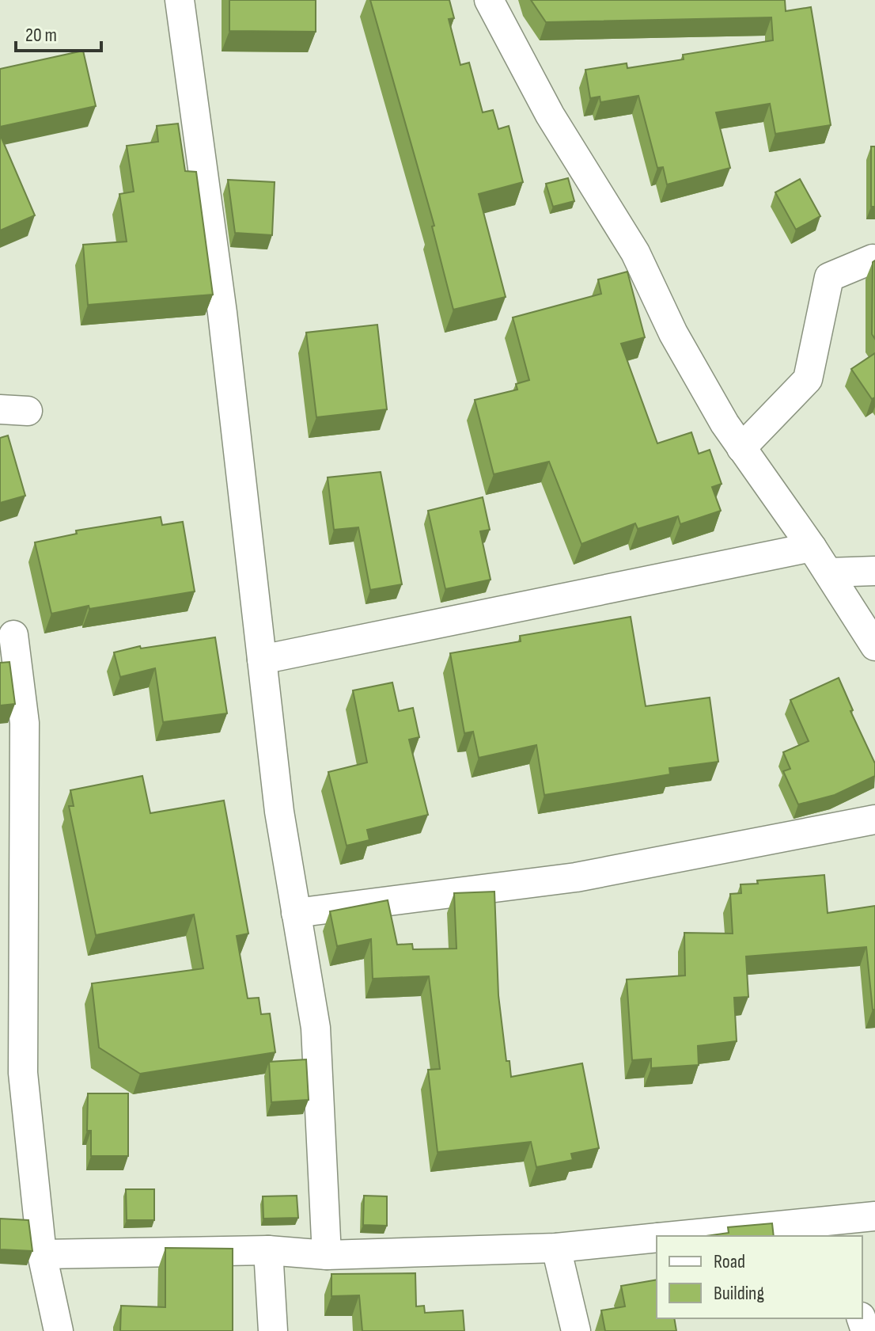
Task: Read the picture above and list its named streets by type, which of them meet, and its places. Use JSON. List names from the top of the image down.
{
  "legend": ["Road", "Building"],
  "scale_bar": "20 m"
}
